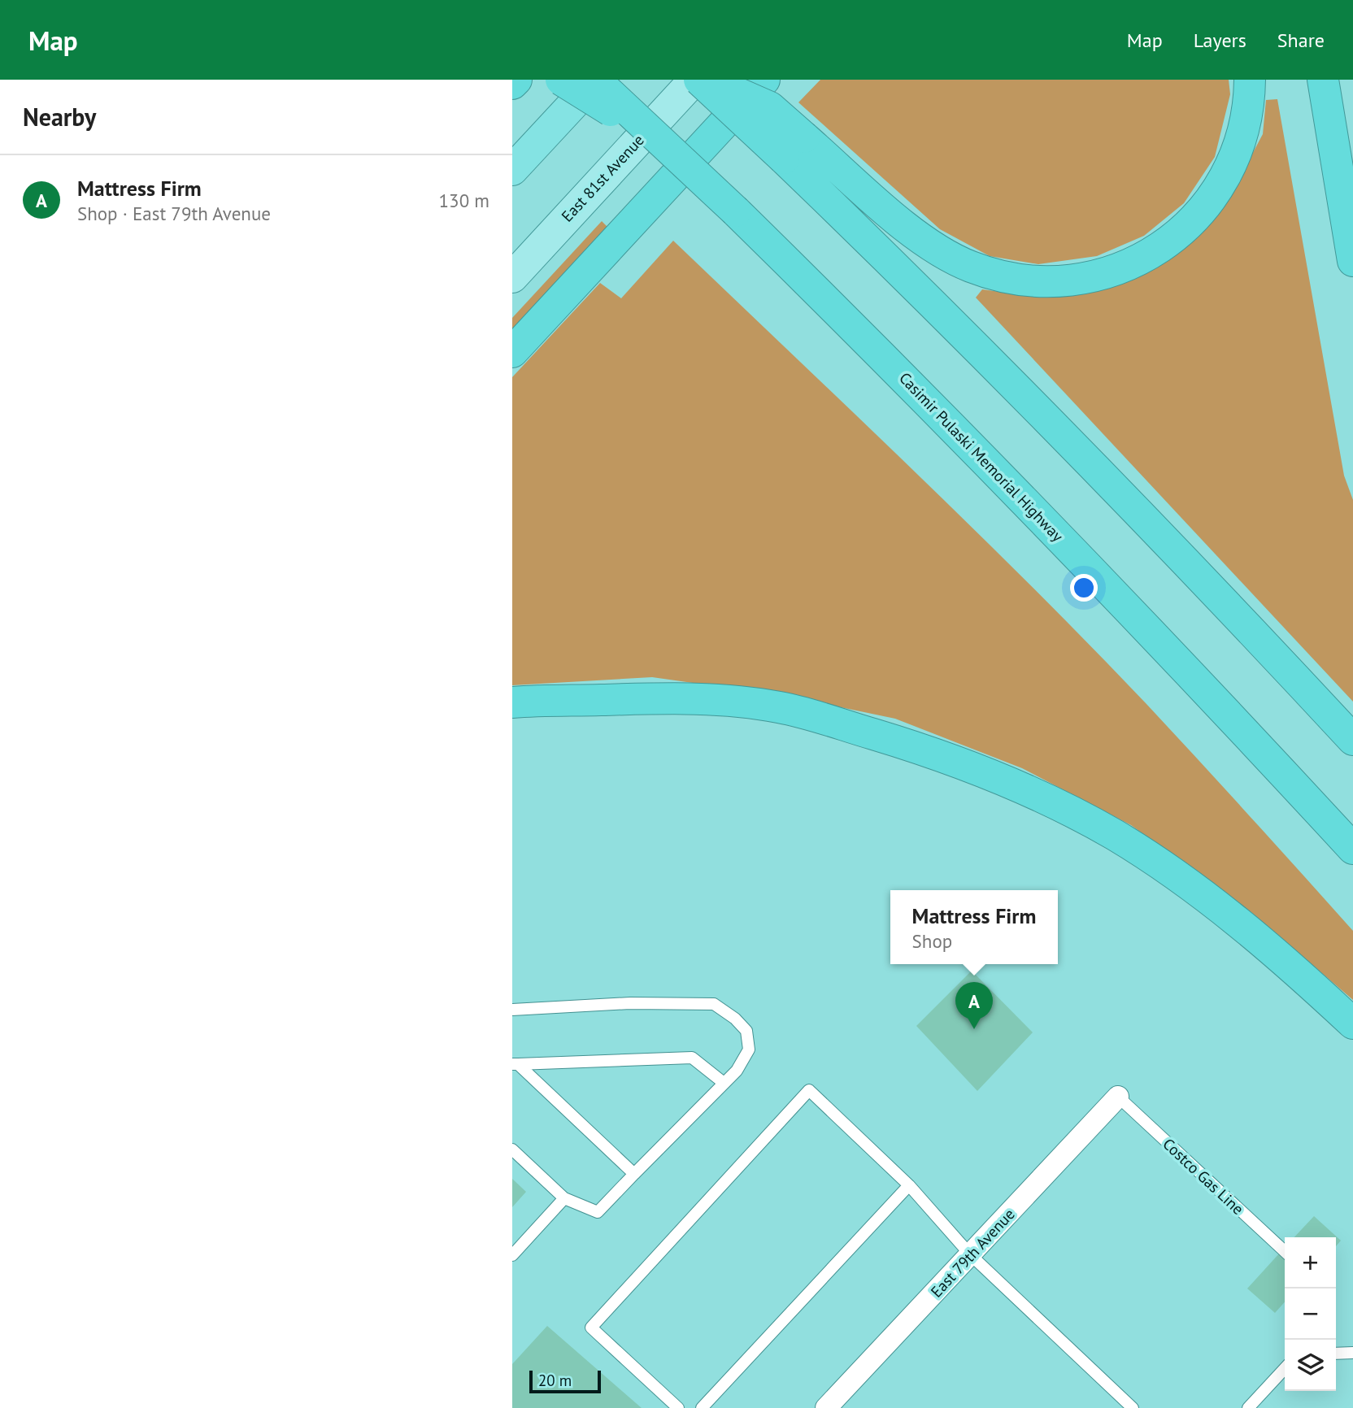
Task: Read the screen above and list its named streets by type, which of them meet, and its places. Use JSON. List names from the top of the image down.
{
  "streets": {
    "highway": ["Casimir Pulaski Memorial Highway"],
    "main road": ["East 81st Avenue"],
    "street": ["East 79th Avenue"],
    "lane": ["Costco Gas Line"]
  },
  "crossings": [
    ["Costco Gas Line", "East 79th Avenue"]
  ],
  "scale_bar": "20 m",
  "page": {
    "header": "Map",
    "nav": ["Map", "Layers", "Share"],
    "heading": "Nearby",
    "list": [
      {
        "mark": "A",
        "name": "Mattress Firm",
        "note": "Shop · East 79th Avenue",
        "value": "130 m"
      }
    ],
    "popup": ["Mattress Firm", "Shop"],
    "pins": "A",
    "map_buttons": ["+", "−"],
    "scale": "20 m"
  }
}
